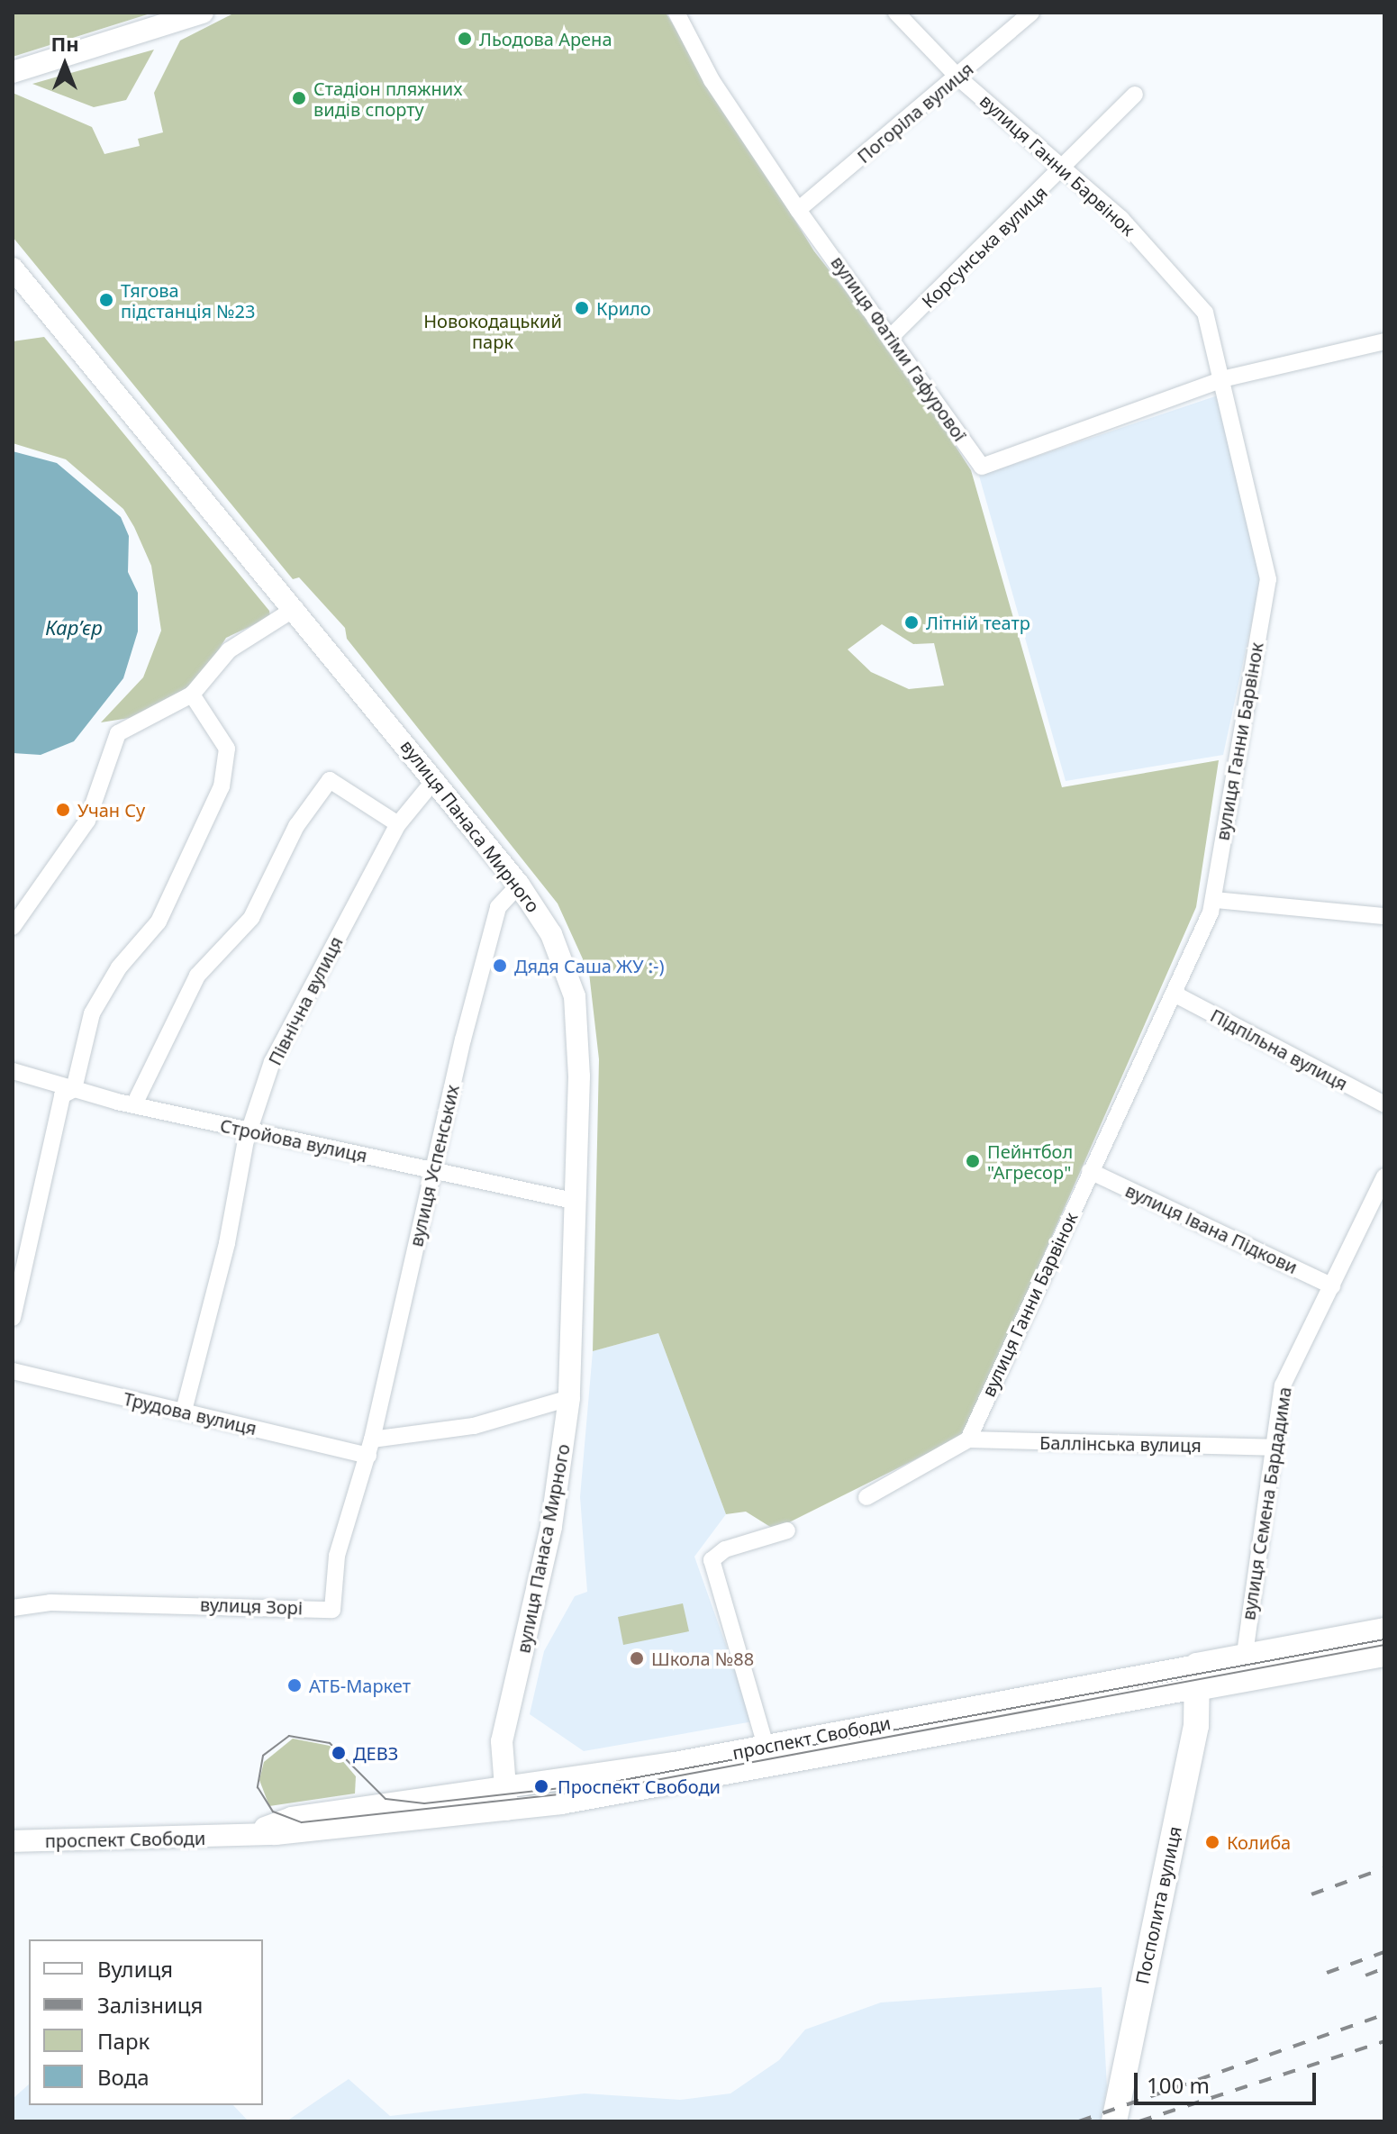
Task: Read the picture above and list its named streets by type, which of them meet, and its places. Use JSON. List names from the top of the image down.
{
  "streets": {
    "highway": ["проспект Свободи", "Посполита вулиця"],
    "main road": ["вулиця Панаса Мирного"],
    "street": [
      "Погоріла вулиця",
      "вулиця Ганни Барвінок",
      "Корсунська вулиця",
      "вулиця Фатіми Гафурової",
      "Північна вулиця",
      "Підпільна вулиця",
      "Стройова вулиця",
      "вулиця Успенських",
      "вулиця Івана Підкови",
      "Трудова вулиця",
      "Баллінська вулиця",
      "вулиця Семена Бардадима",
      "вулиця Зорі"
    ]
  },
  "crossings": [
    ["Погоріла вулиця", "вулиця Ганни Барвінок"],
    ["Погоріла вулиця", "вулиця Фатіми Гафурової"],
    ["вулиця Ганни Барвінок", "Корсунська вулиця"],
    ["вулиця Ганни Барвінок", "вулиця Фатіми Гафурової"],
    ["вулиця Ганни Барвінок", "Підпільна вулиця"],
    ["вулиця Ганни Барвінок", "вулиця Івана Підкови"],
    ["вулиця Ганни Барвінок", "Баллінська вулиця"],
    ["Корсунська вулиця", "вулиця Фатіми Гафурової"],
    ["вулиця Панаса Мирного", "Північна вулиця"],
    ["вулиця Панаса Мирного", "Стройова вулиця"],
    ["вулиця Панаса Мирного", "вулиця Успенських"],
    ["вулиця Панаса Мирного", "Трудова вулиця"],
    ["вулиця Панаса Мирного", "проспект Свободи"],
    ["Північна вулиця", "Стройова вулиця"],
    ["Північна вулиця", "Трудова вулиця"],
    ["Стройова вулиця", "вулиця Успенських"],
    ["вулиця Успенських", "Трудова вулиця"],
    ["вулиця Успенських", "вулиця Зорі"],
    ["вулиця Івана Підкови", "вулиця Семена Бардадима"],
    ["Трудова вулиця", "вулиця Зорі"],
    ["Баллінська вулиця", "вулиця Семена Бардадима"],
    ["вулиця Семена Бардадима", "проспект Свободи"],
    ["проспект Свободи", "Посполита вулиця"]
  ],
  "water": ["Кар’єр"],
  "parks": ["Новокодацький парк"],
  "places": [
    "Льодова Арена",
    "Стадіон пляжних видів спорту",
    "Тягова пiдстанцiя №23",
    "Крило",
    "Лiтнiй театр",
    "Учан Су",
    "Дядя Саша ЖУ :-)",
    "Пейнтбол \"Агресор\"",
    "Школа №88",
    "АТБ-Маркет",
    "ДЕВЗ",
    "Проспект Свободи",
    "Колиба"
  ],
  "legend": [
    "Вулиця",
    "Залізниця",
    "Парк",
    "Вода"
  ],
  "scale_bar": "100 m",
  "north": "top"
}
